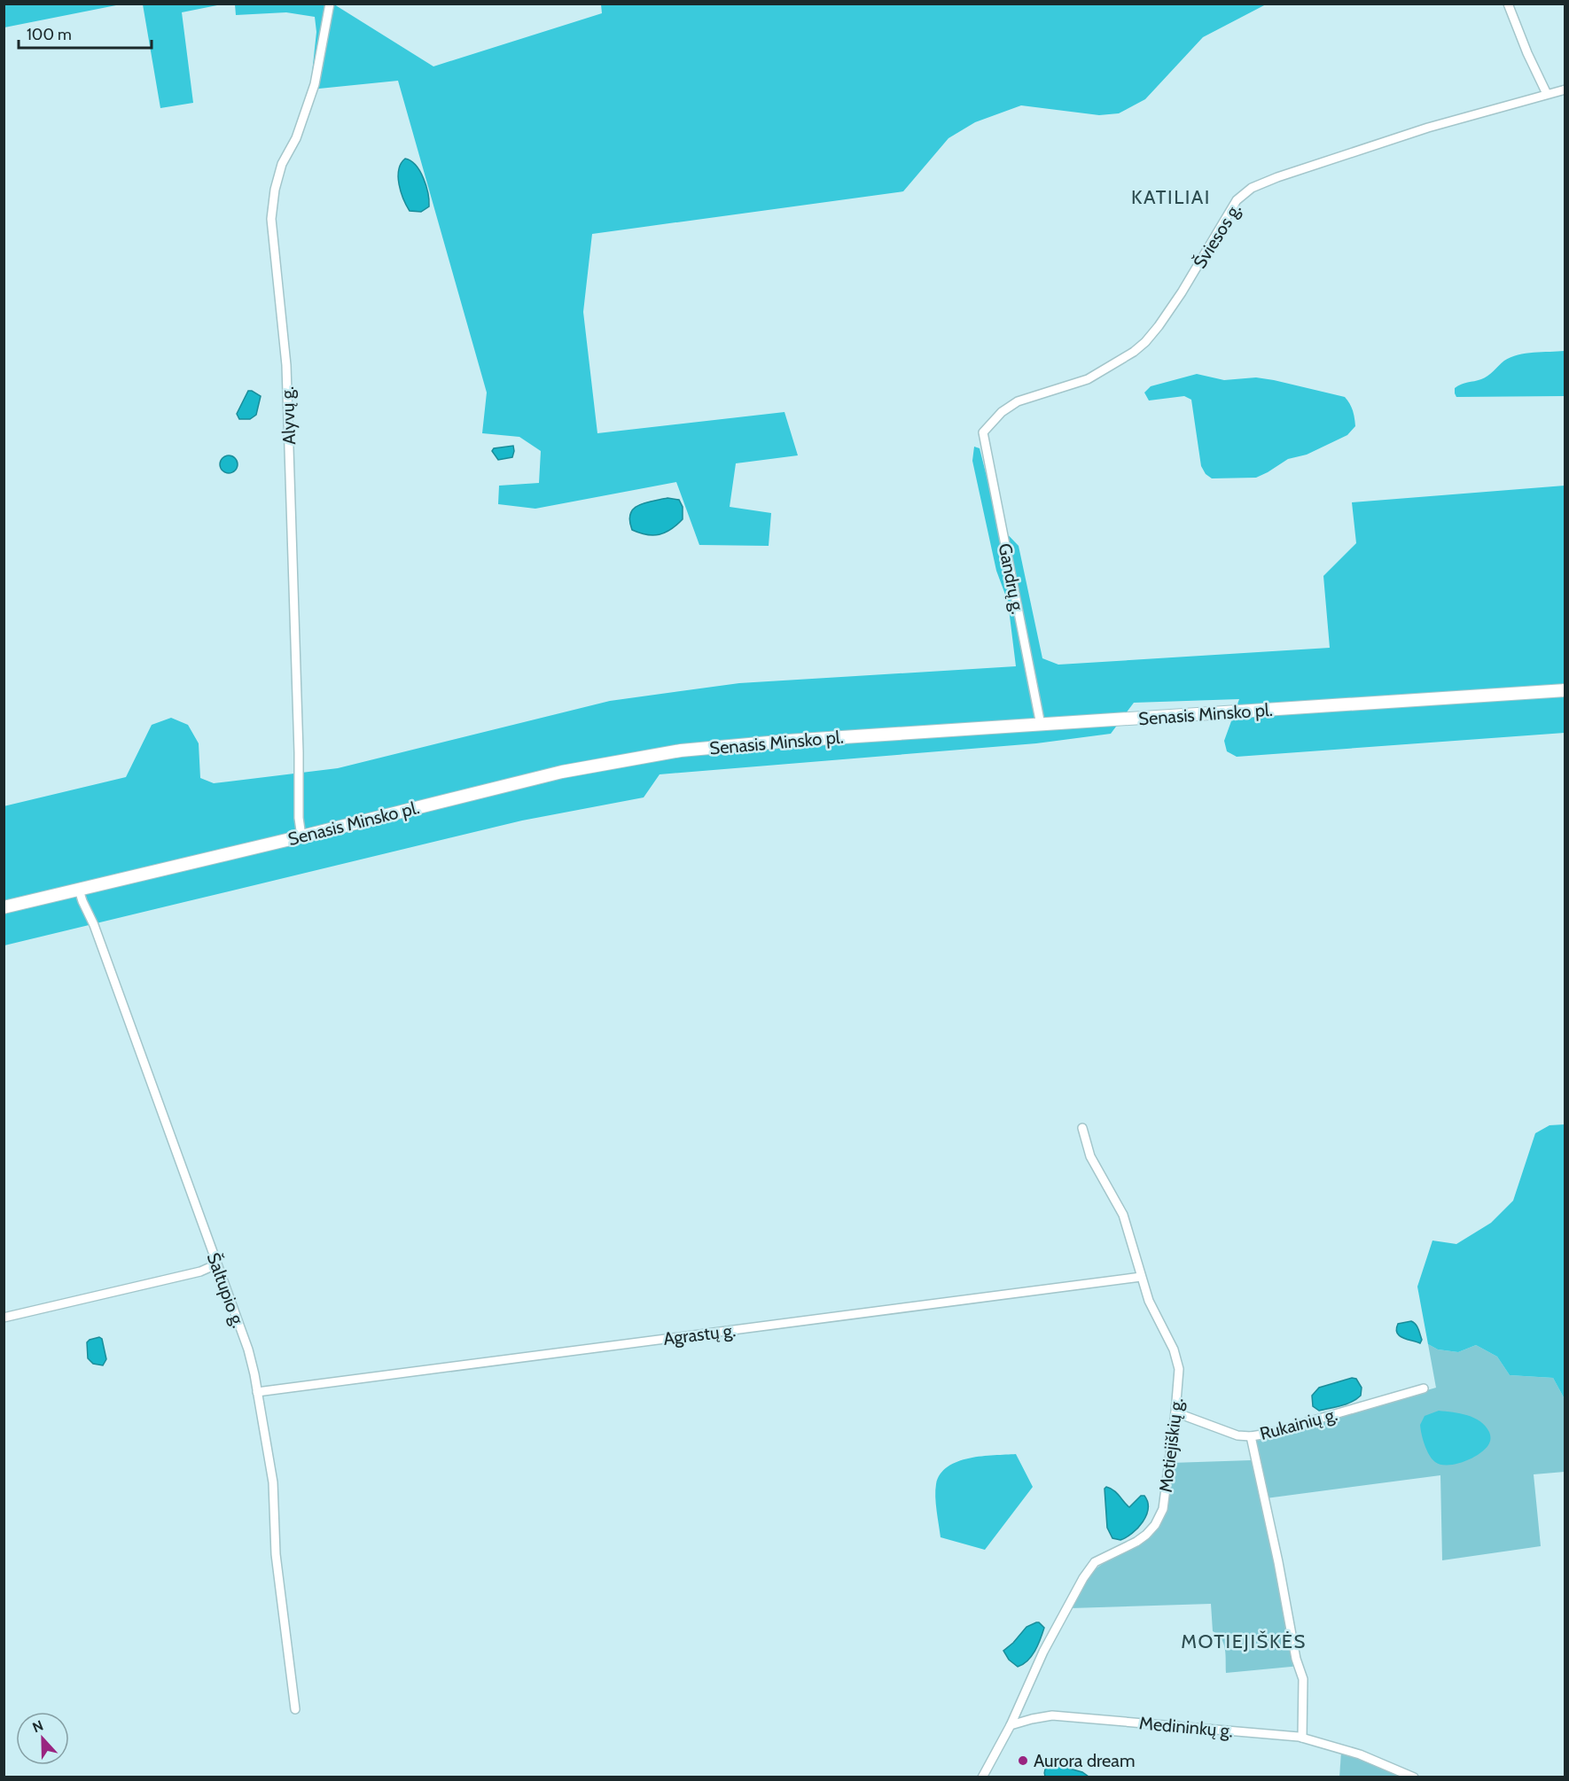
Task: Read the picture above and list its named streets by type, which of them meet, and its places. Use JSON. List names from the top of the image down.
{
  "streets": {
    "main road": ["Senasis Minsko pl."],
    "street": [
      "Šviesos g.",
      "Alyvų g.",
      "Gandrų g.",
      "Šaltupio g.",
      "Agrastų g.",
      "Rukainių g.",
      "Motiejiškių g.",
      "Medininkų g."
    ]
  },
  "crossings": [
    ["Šviesos g.", "Gandrų g."],
    ["Alyvų g.", "Senasis Minsko pl."],
    ["Gandrų g.", "Senasis Minsko pl."],
    ["Senasis Minsko pl.", "Šaltupio g."],
    ["Šaltupio g.", "Agrastų g."],
    ["Agrastų g.", "Motiejiškių g."],
    ["Rukainių g.", "Motiejiškių g."],
    ["Motiejiškių g.", "Medininkų g."]
  ],
  "districts": ["KATILIAI", "MOTIEJIŠKĖS"],
  "places": ["Aurora dream"],
  "scale_bar": "100 m",
  "north": "top"
}
